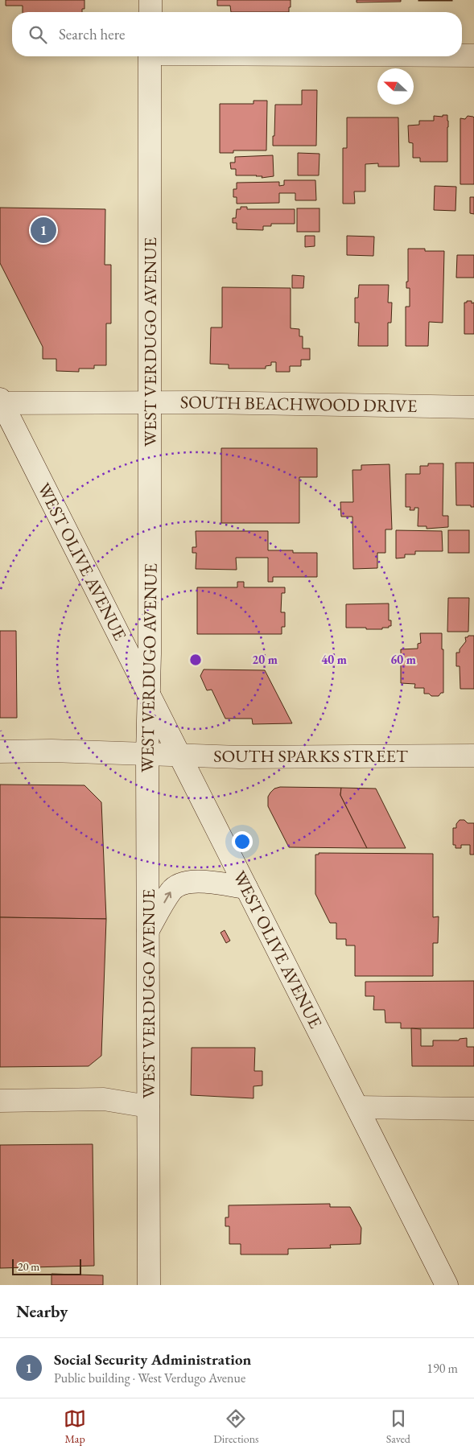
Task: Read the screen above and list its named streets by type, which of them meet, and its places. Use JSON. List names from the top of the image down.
{
  "streets": {
    "main road": [
      "WEST VERDUGO AVENUE",
      "SOUTH BEACHWOOD DRIVE",
      "WEST OLIVE AVENUE",
      "SOUTH SPARKS STREET"
    ]
  },
  "crossings": [
    ["WEST VERDUGO AVENUE", "SOUTH BEACHWOOD DRIVE"],
    ["WEST VERDUGO AVENUE", "WEST OLIVE AVENUE"],
    ["WEST VERDUGO AVENUE", "SOUTH SPARKS STREET"],
    ["SOUTH BEACHWOOD DRIVE", "WEST OLIVE AVENUE"],
    ["WEST OLIVE AVENUE", "SOUTH SPARKS STREET"]
  ],
  "scale_bar": "20 m",
  "north": "left",
  "page": {
    "search": "Search here",
    "pins": "1",
    "scale": "20 m",
    "heading": "Nearby",
    "list": [
      {
        "mark": "1",
        "name": "Social Security Administration",
        "note": "Public building · West Verdugo Avenue",
        "value": "190 m"
      }
    ],
    "nav": ["Map", "Directions", "Saved"]
  },
  "rings": ["20 m", "40 m", "60 m"]
}
